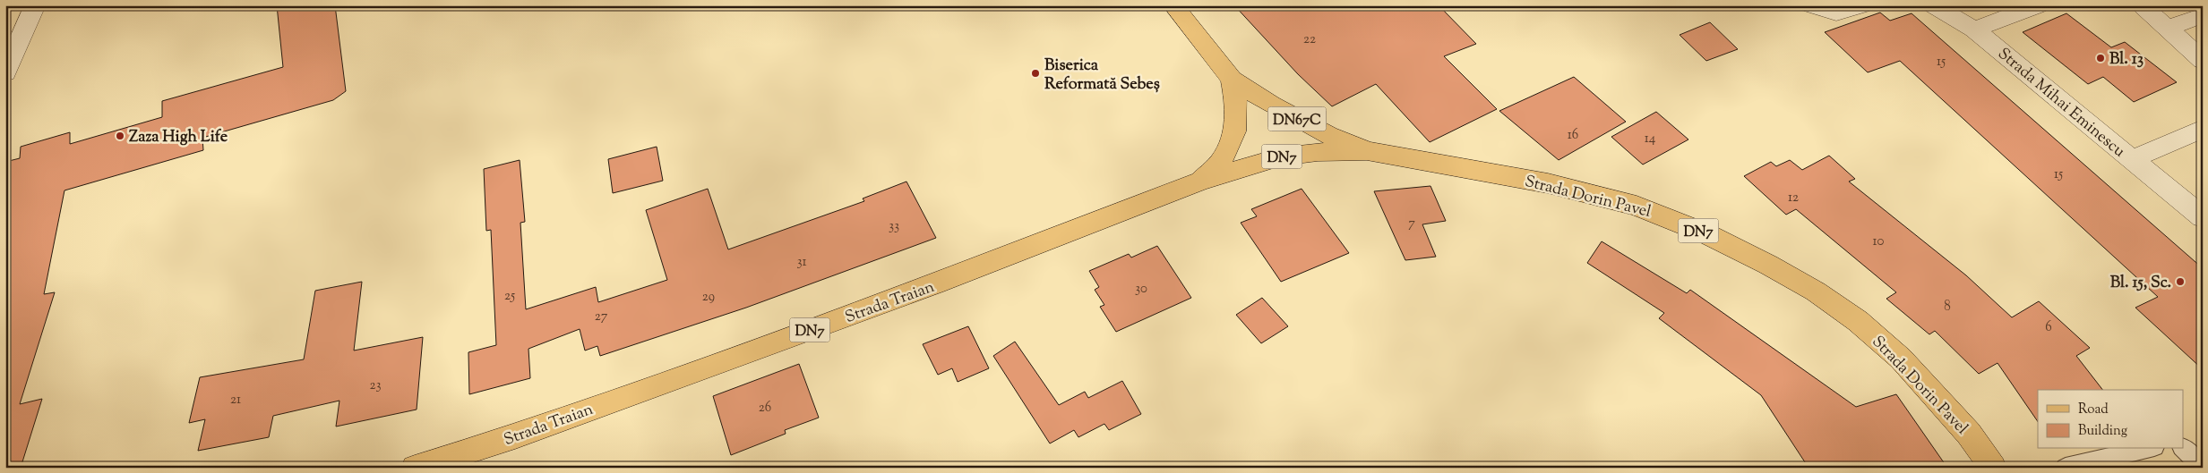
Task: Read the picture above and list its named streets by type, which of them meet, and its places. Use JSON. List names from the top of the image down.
{
  "streets": {
    "main road": [
      "DN67C",
      "DN7",
      "Strada Dorin Pavel",
      "Strada Traian"
    ],
    "street": ["Strada Mihai Eminescu"]
  },
  "crossings": [
    ["DN67C", "Strada Dorin Pavel"],
    ["DN67C", "Strada Traian"],
    ["Strada Dorin Pavel", "Strada Traian"]
  ],
  "places": [
    "Bl. 13",
    "Biserica Reformată Sebeș",
    "Zaza High Life",
    "Bl. 15, Sc."
  ],
  "house_numbers": [
    "22",
    "15",
    "16",
    "14",
    "15",
    "12",
    "7",
    "33",
    "10",
    "31",
    "30",
    "25",
    "29",
    "8",
    "27",
    "6",
    "23",
    "21",
    "26"
  ],
  "legend": ["Road", "Building"]
}
